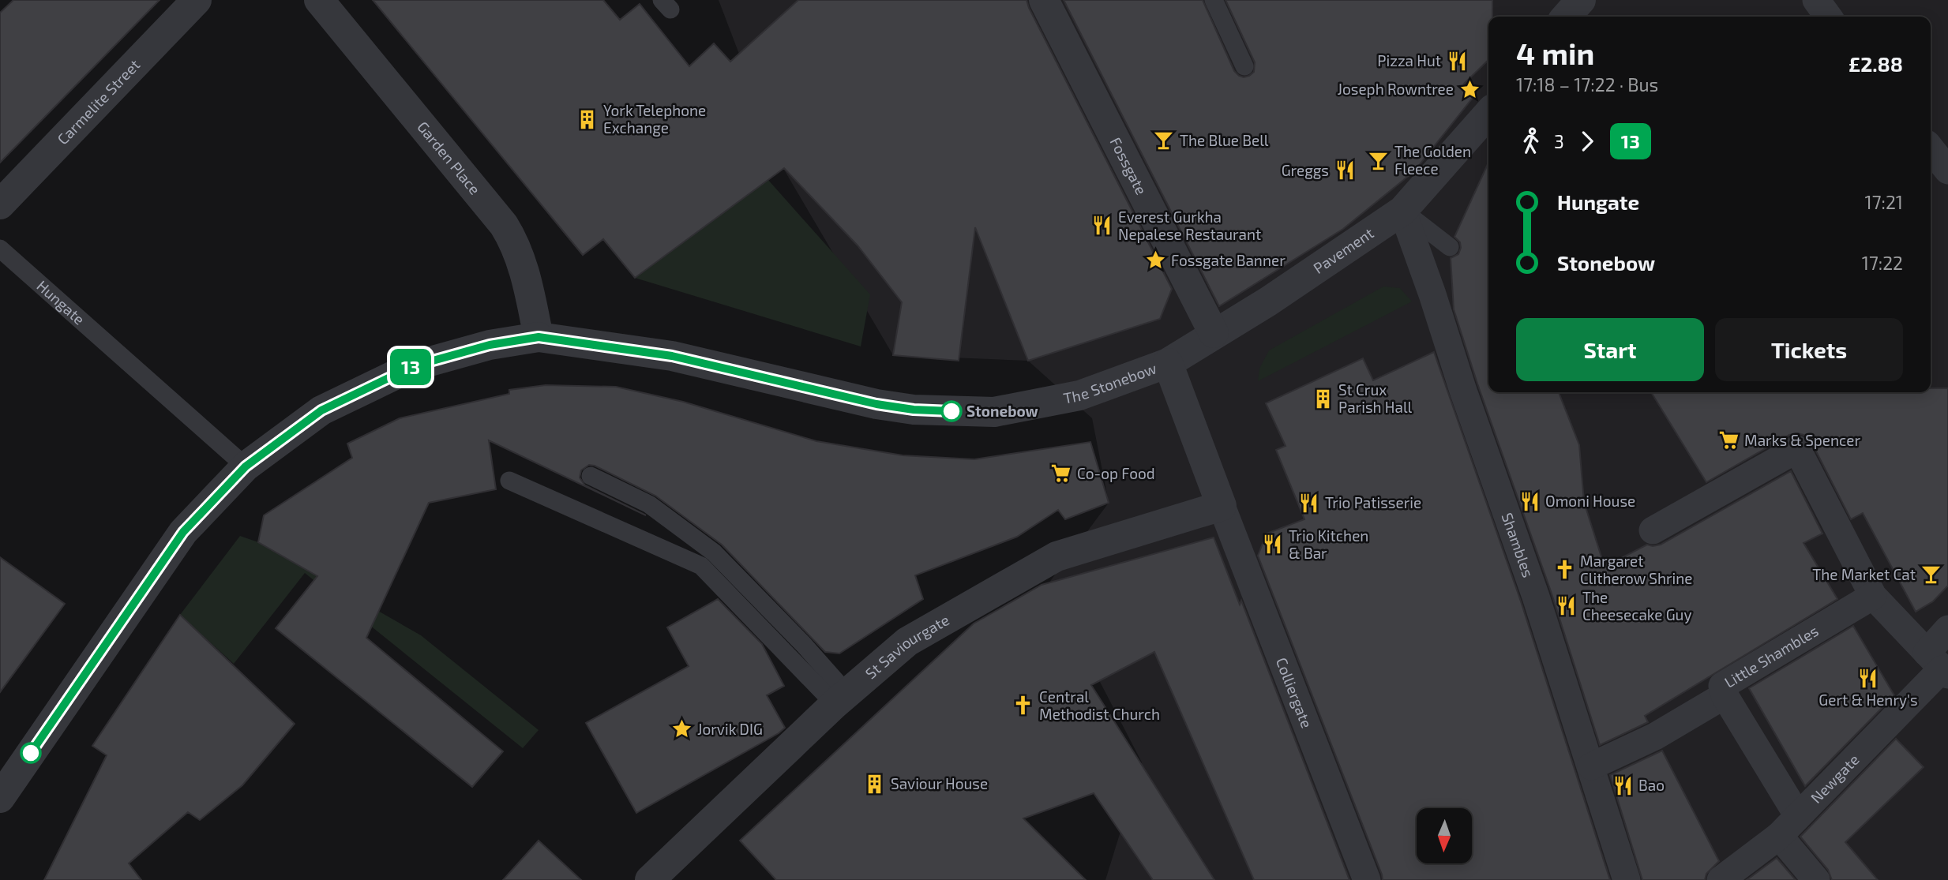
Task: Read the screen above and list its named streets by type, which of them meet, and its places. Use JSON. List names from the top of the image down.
{
  "streets": {
    "street": [
      "Carmelite Street",
      "Garden Place",
      "Fossgate",
      "Pavement",
      "The Stonebow",
      "Shambles",
      "St Saviourgate",
      "Little Shambles",
      "Colliergate",
      "Newgate"
    ],
    "lane": ["Hungate"]
  },
  "crossings": [
    ["Garden Place", "The Stonebow"],
    ["Fossgate", "Pavement"],
    ["Pavement", "The Stonebow"],
    ["Pavement", "Shambles"],
    ["Hungate", "The Stonebow"],
    ["Shambles", "Little Shambles"],
    ["St Saviourgate", "Colliergate"]
  ],
  "places": {
    "restaurant": [
      "Pizza Hut",
      "Greggs",
      "Everest Gurkha Nepalese Restaurant",
      "Omoni House",
      "Trio Patisserie",
      "Trio Kitchen & Bar",
      "The Cheesecake Guy",
      "Gert & Henry's",
      "Bao"
    ],
    "place": ["Joseph Rowntree", "Fossgate Banner", "Jorvik DIG"],
    "building": ["York Telephone Exchange", "St Crux Parish Hall", "Saviour House"],
    "bar": ["The Blue Bell", "The Golden Fleece", "The Market Cat"],
    "other": ["Stonebow"],
    "supermarket": ["Marks & Spencer", "Co-op Food"],
    "church": ["Margaret Clitherow Shrine", "Central Methodist Church"]
  },
  "lines": ["bus line 13"],
  "north": "bottom",
  "page": {
    "on_map": "13",
    "heading": ["4 min", "17:18 – 17:22 · Bus", "£2.88"],
    "legs": ["3", "13"],
    "list": [
      {
        "name": "Hungate",
        "value": "17:21"
      },
      {
        "name": "Stonebow",
        "value": "17:22"
      }
    ],
    "buttons": ["Start", "Tickets"]
  }
}
